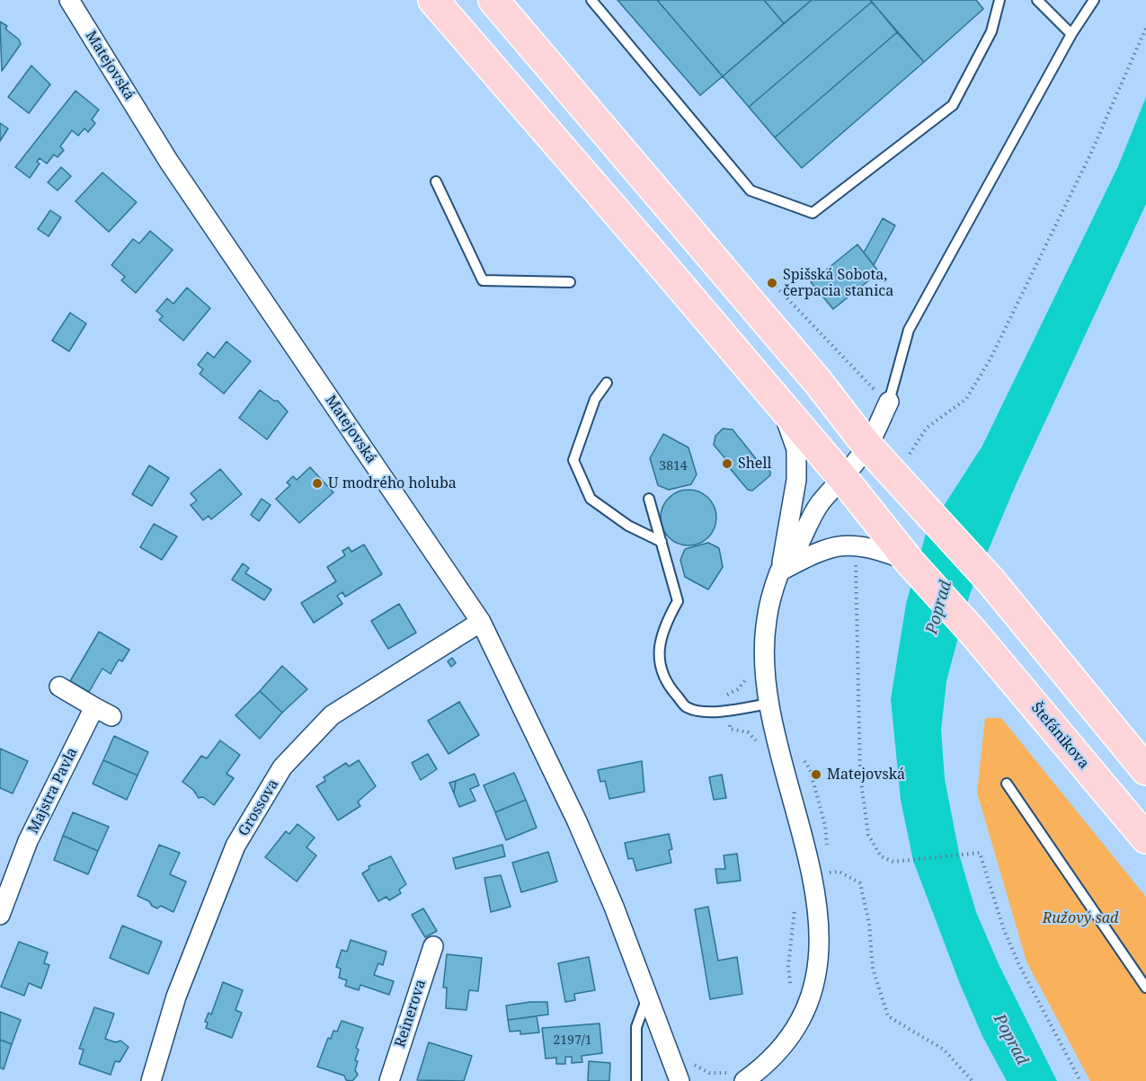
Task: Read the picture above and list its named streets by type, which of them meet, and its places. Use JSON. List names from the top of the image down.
{
  "streets": {
    "main road": ["Štefánikova"],
    "street": [
      "Matejovská",
      "Majstra Pavla",
      "Grossova",
      "Reinerova"
    ]
  },
  "crossings": [
    ["Matejovská", "Grossova"]
  ],
  "water": ["Poprad"],
  "parks": ["Ružový sad"],
  "places": [
    "Spišská Sobota, čerpacia stanica",
    "Shell",
    "U modrého holuba",
    "Matejovská"
  ],
  "house_numbers": ["3814", "2197/1"]
}
